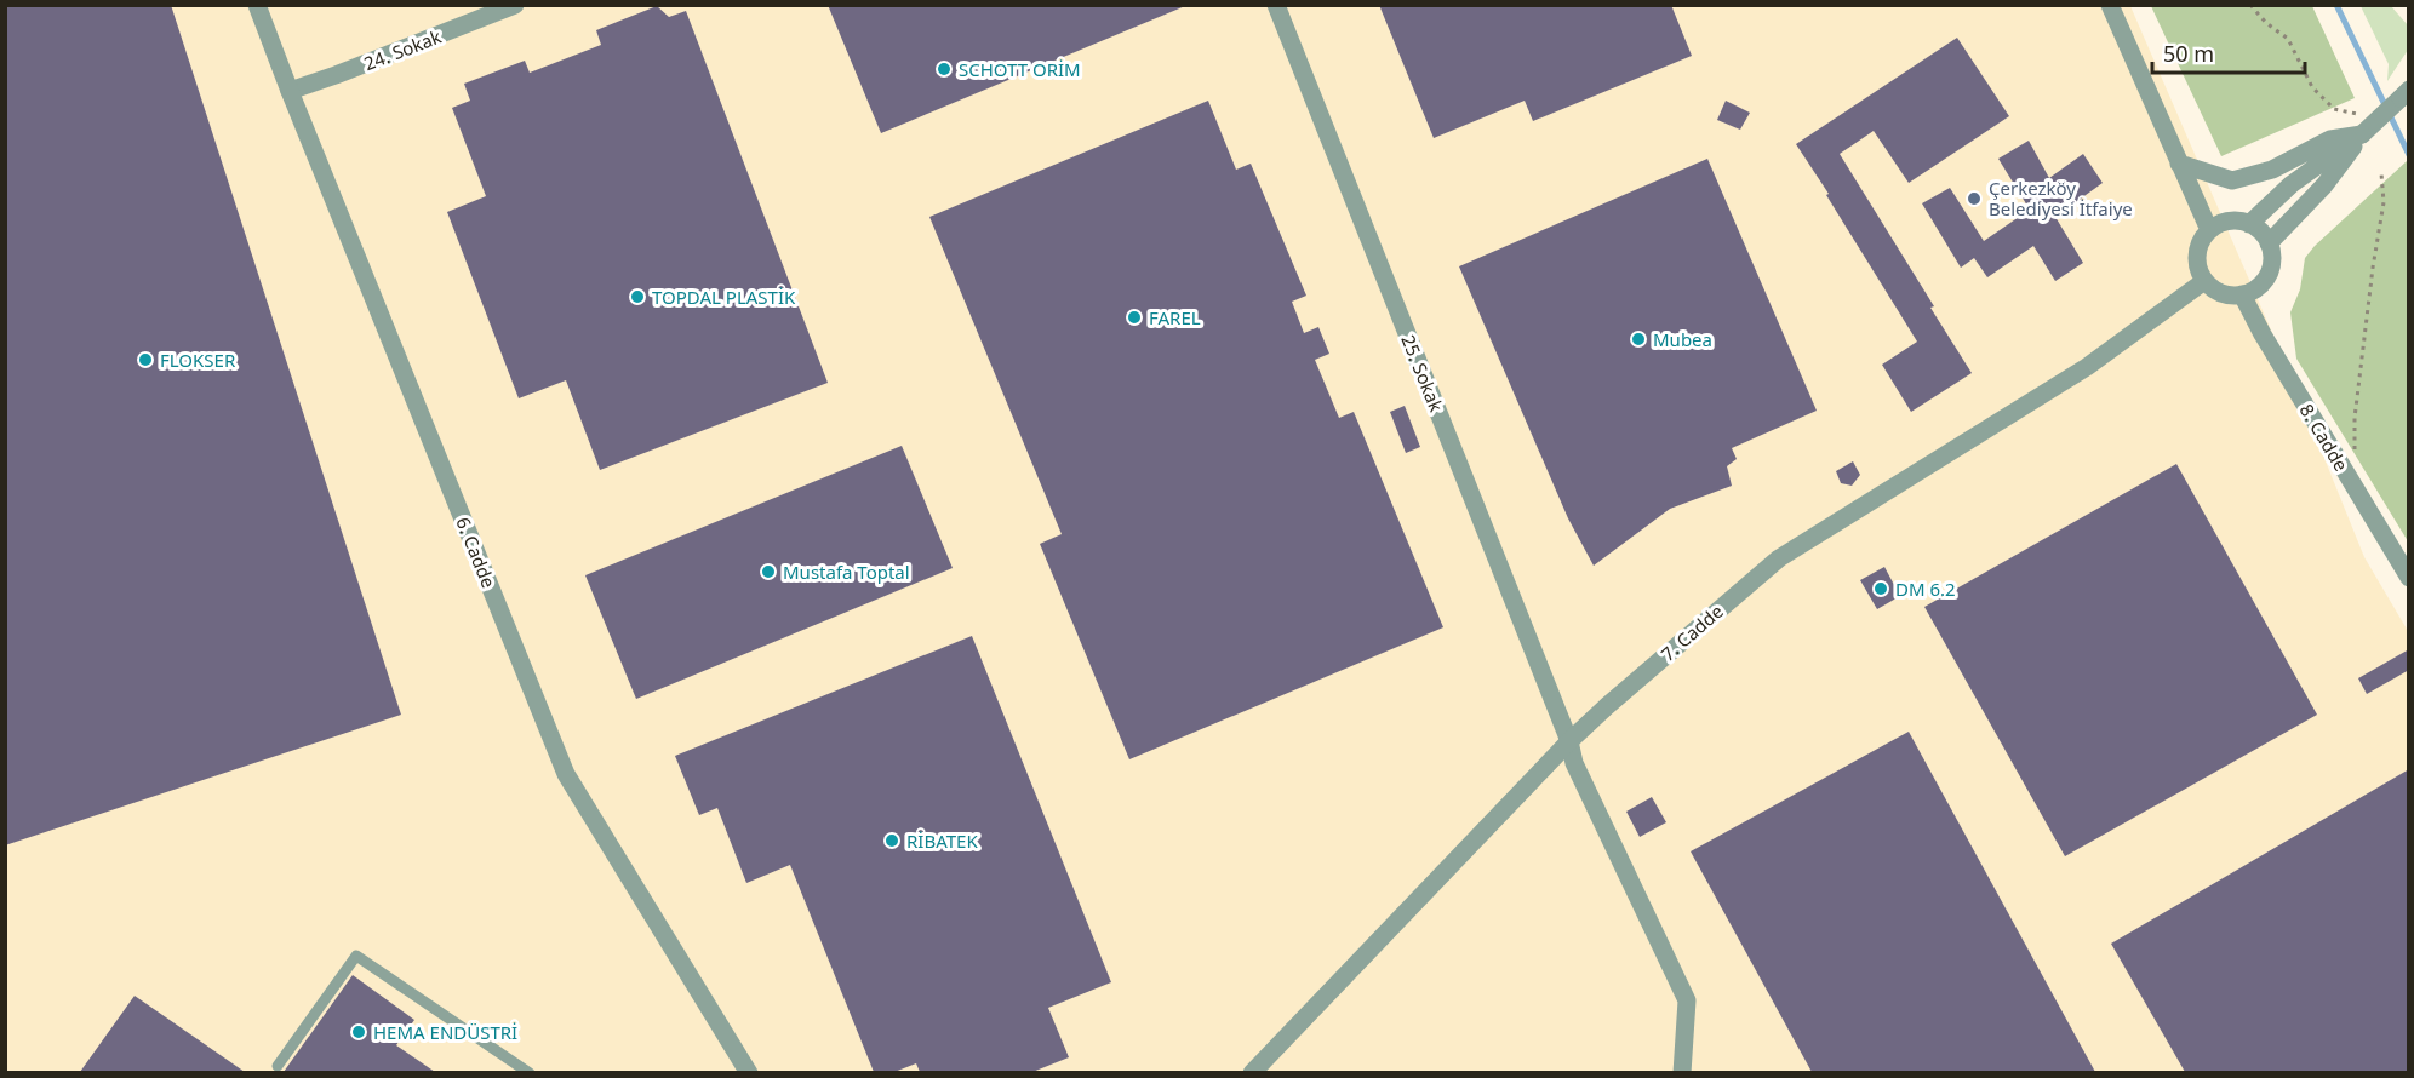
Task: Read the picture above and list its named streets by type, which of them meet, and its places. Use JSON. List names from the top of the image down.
{
  "streets": {
    "street": [
      "24. Sokak",
      "25. Sokak",
      "8. Cadde",
      "6. Cadde",
      "7. Cadde"
    ]
  },
  "crossings": [
    ["24. Sokak", "6. Cadde"],
    ["25. Sokak", "7. Cadde"],
    ["8. Cadde", "7. Cadde"]
  ],
  "places": [
    "SCHOTT ORİM",
    "Çerkezköy Belediyesi İtfaiye",
    "TOPDAL PLASTİK",
    "FAREL",
    "Mubea",
    "FLOKSER",
    "Mustafa Toptal",
    "DM 6.2",
    "RİBATEK",
    "HEMA ENDÜSTRİ"
  ],
  "scale_bar": "50 m"
}
